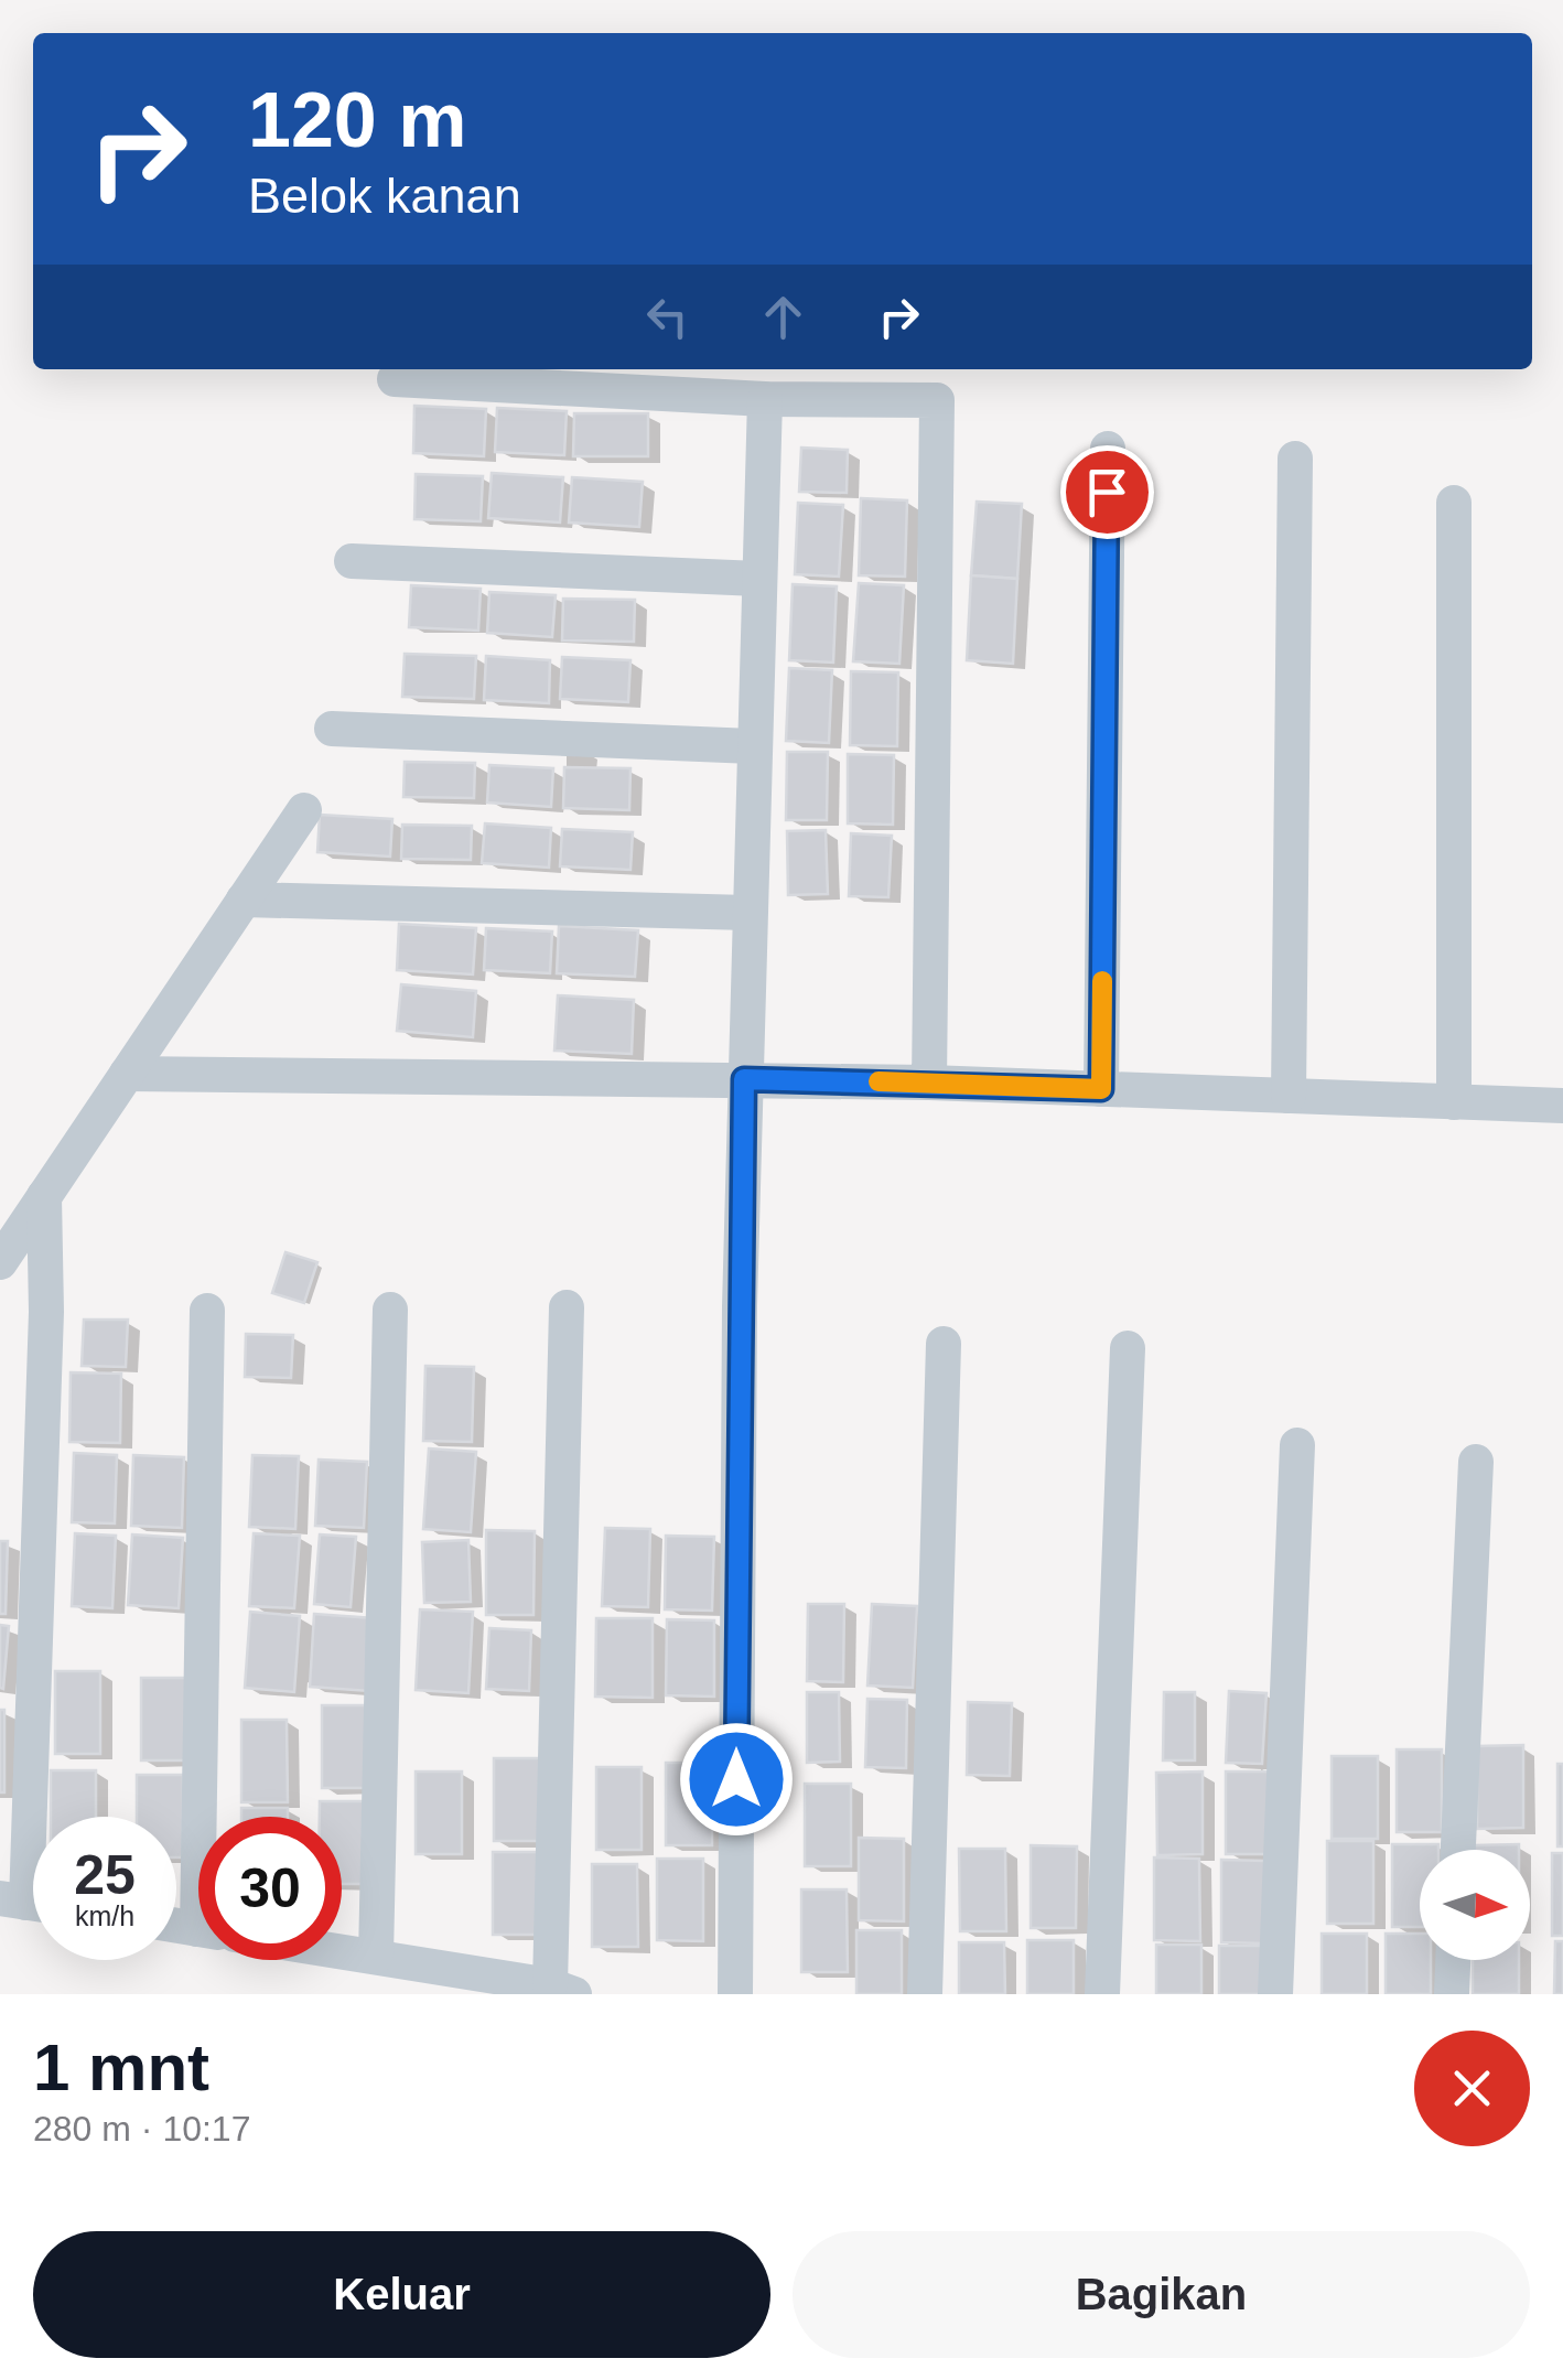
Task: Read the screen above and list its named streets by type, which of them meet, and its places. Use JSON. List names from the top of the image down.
{
  "north": "right",
  "page": {
    "turn": ["120 m", "Belok kanan"],
    "speed": "25 km/h",
    "limit": "30",
    "heading": ["1 mnt", "280 m · 10:17"],
    "buttons": ["Keluar", "Bagikan"]
  }
}
